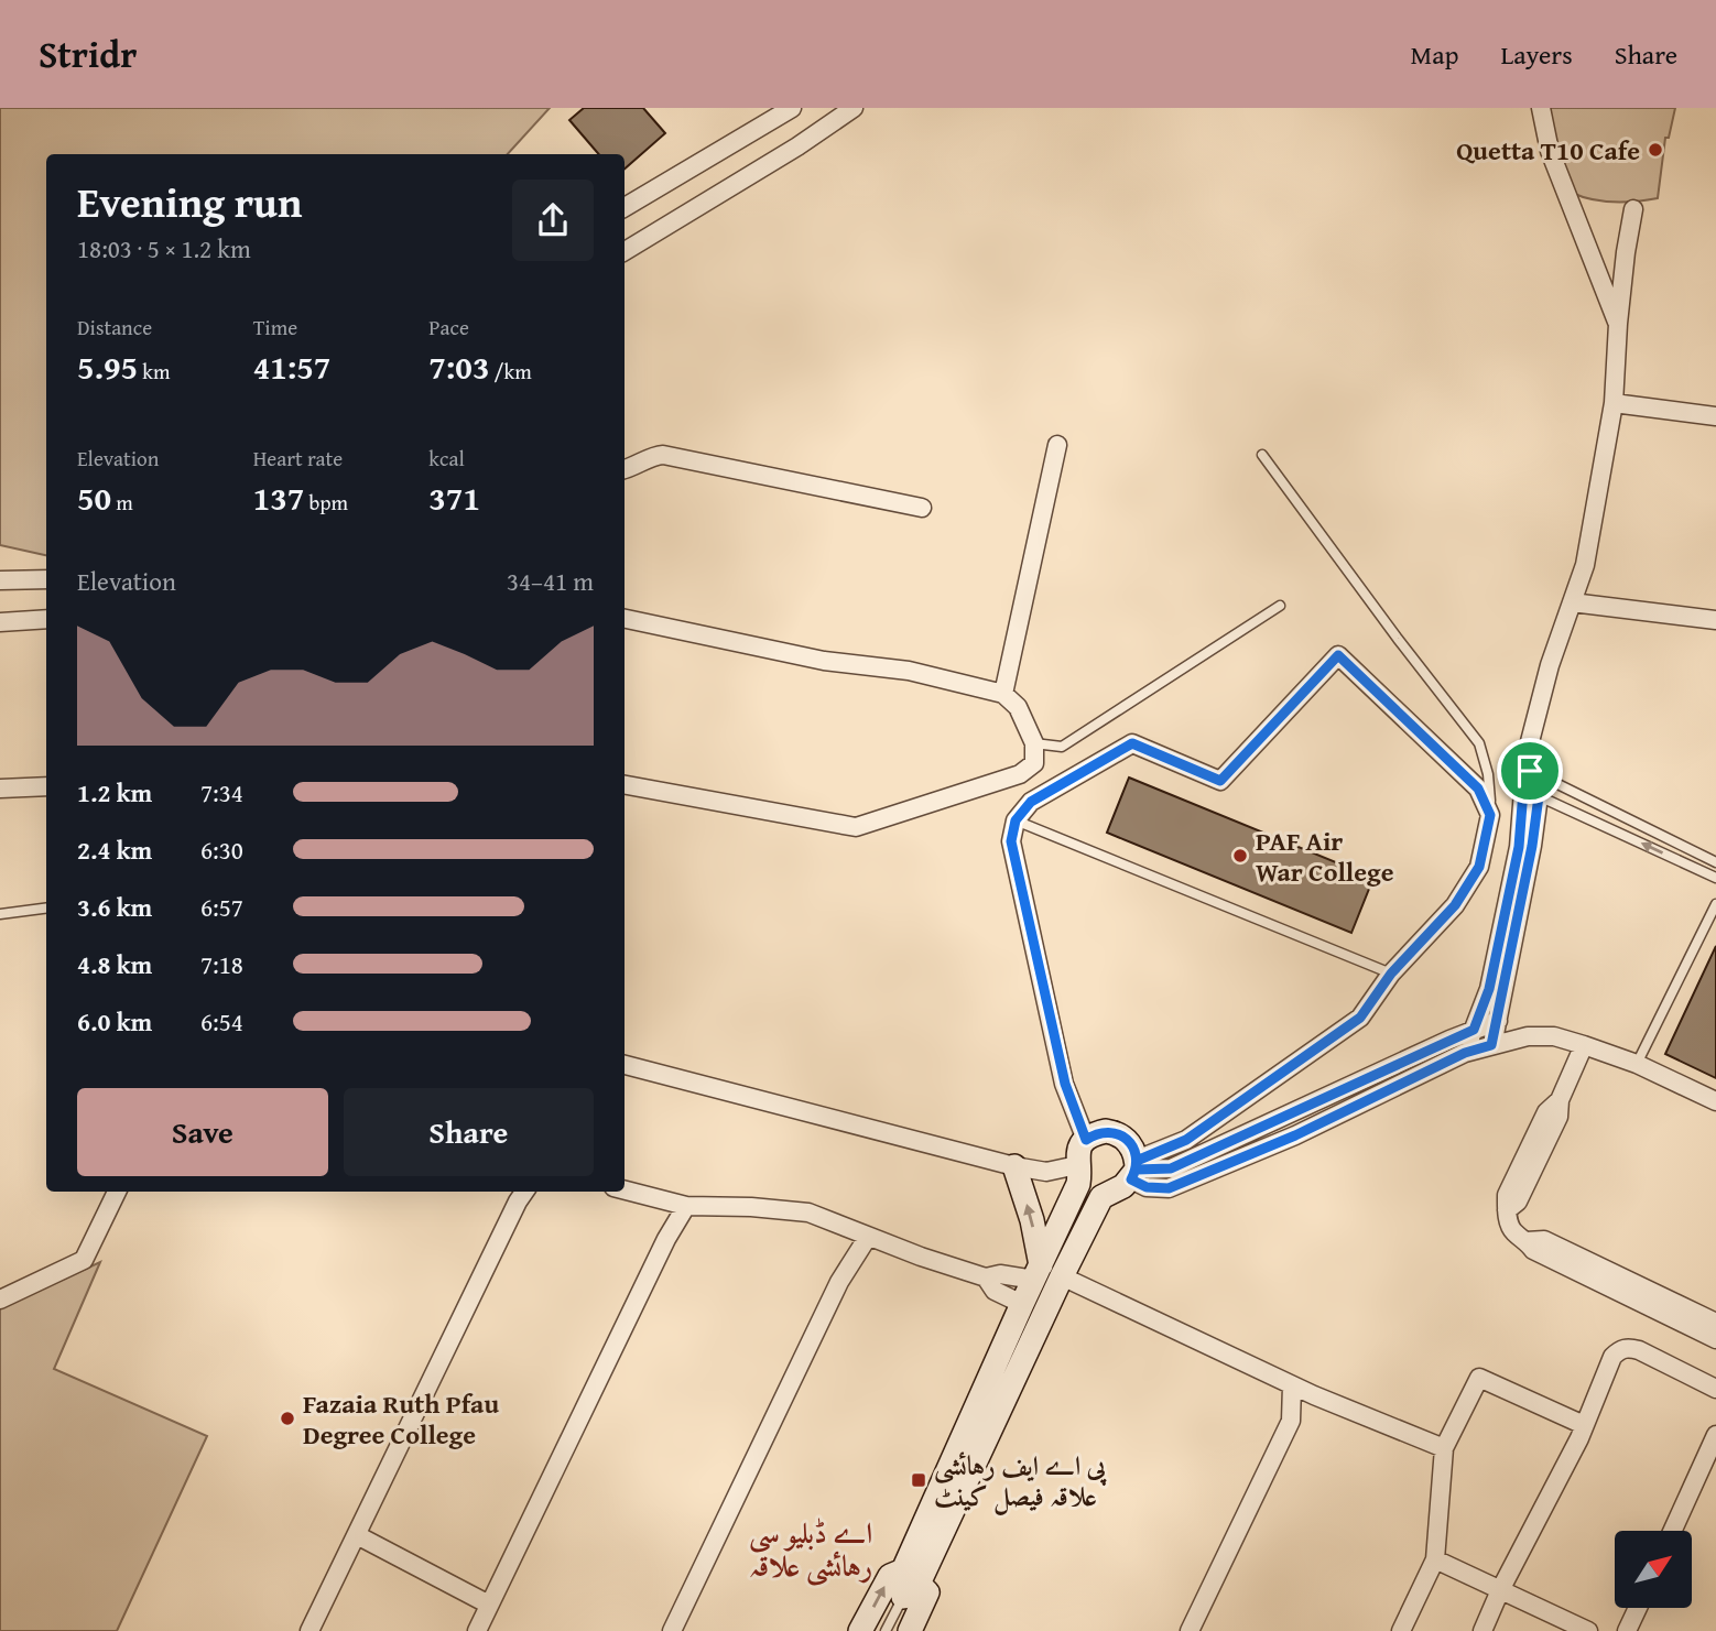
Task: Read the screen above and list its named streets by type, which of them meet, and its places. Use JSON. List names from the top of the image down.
{
  "districts": ["اے ڈبلیو سی رہائشی علاقہ"],
  "places": {
    "other": ["Quetta T10 Cafe", "PAF Air War College", "Fazaia Ruth Pfau Degree College"],
    "transit": ["پی اے ایف رہائشی علاقہ فیصل کینٹ"]
  },
  "north": "top right",
  "page": {
    "header": "Stridr",
    "nav": ["Map", "Layers", "Share"],
    "heading": ["Evening run", "18:03 · 5 × 1.2 km"],
    "stats": [
      ["Distance", "5.95 km"],
      ["Time", "41:57"],
      ["Pace", "7:03 /km"],
      ["Elevation", "50 m"],
      ["Heart rate", "137 bpm"],
      ["kcal", "371"]
    ],
    "chart": ["Elevation", "34–41 m"],
    "list": [
      {
        "name": "1.2 km",
        "note": "7:34"
      },
      {
        "name": "2.4 km",
        "note": "6:30"
      },
      {
        "name": "3.6 km",
        "note": "6:57"
      },
      {
        "name": "4.8 km",
        "note": "7:18"
      },
      {
        "name": "6.0 km",
        "note": "6:54"
      }
    ],
    "buttons": ["Save", "Share"]
  }
}
